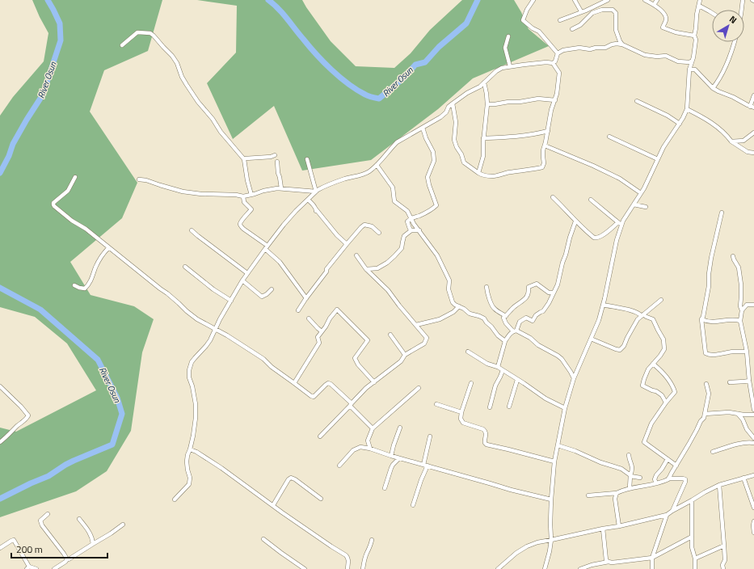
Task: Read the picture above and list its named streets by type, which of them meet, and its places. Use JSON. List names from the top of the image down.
{
  "water": ["River Osun"],
  "scale_bar": "200 m",
  "north": "top right"
}
